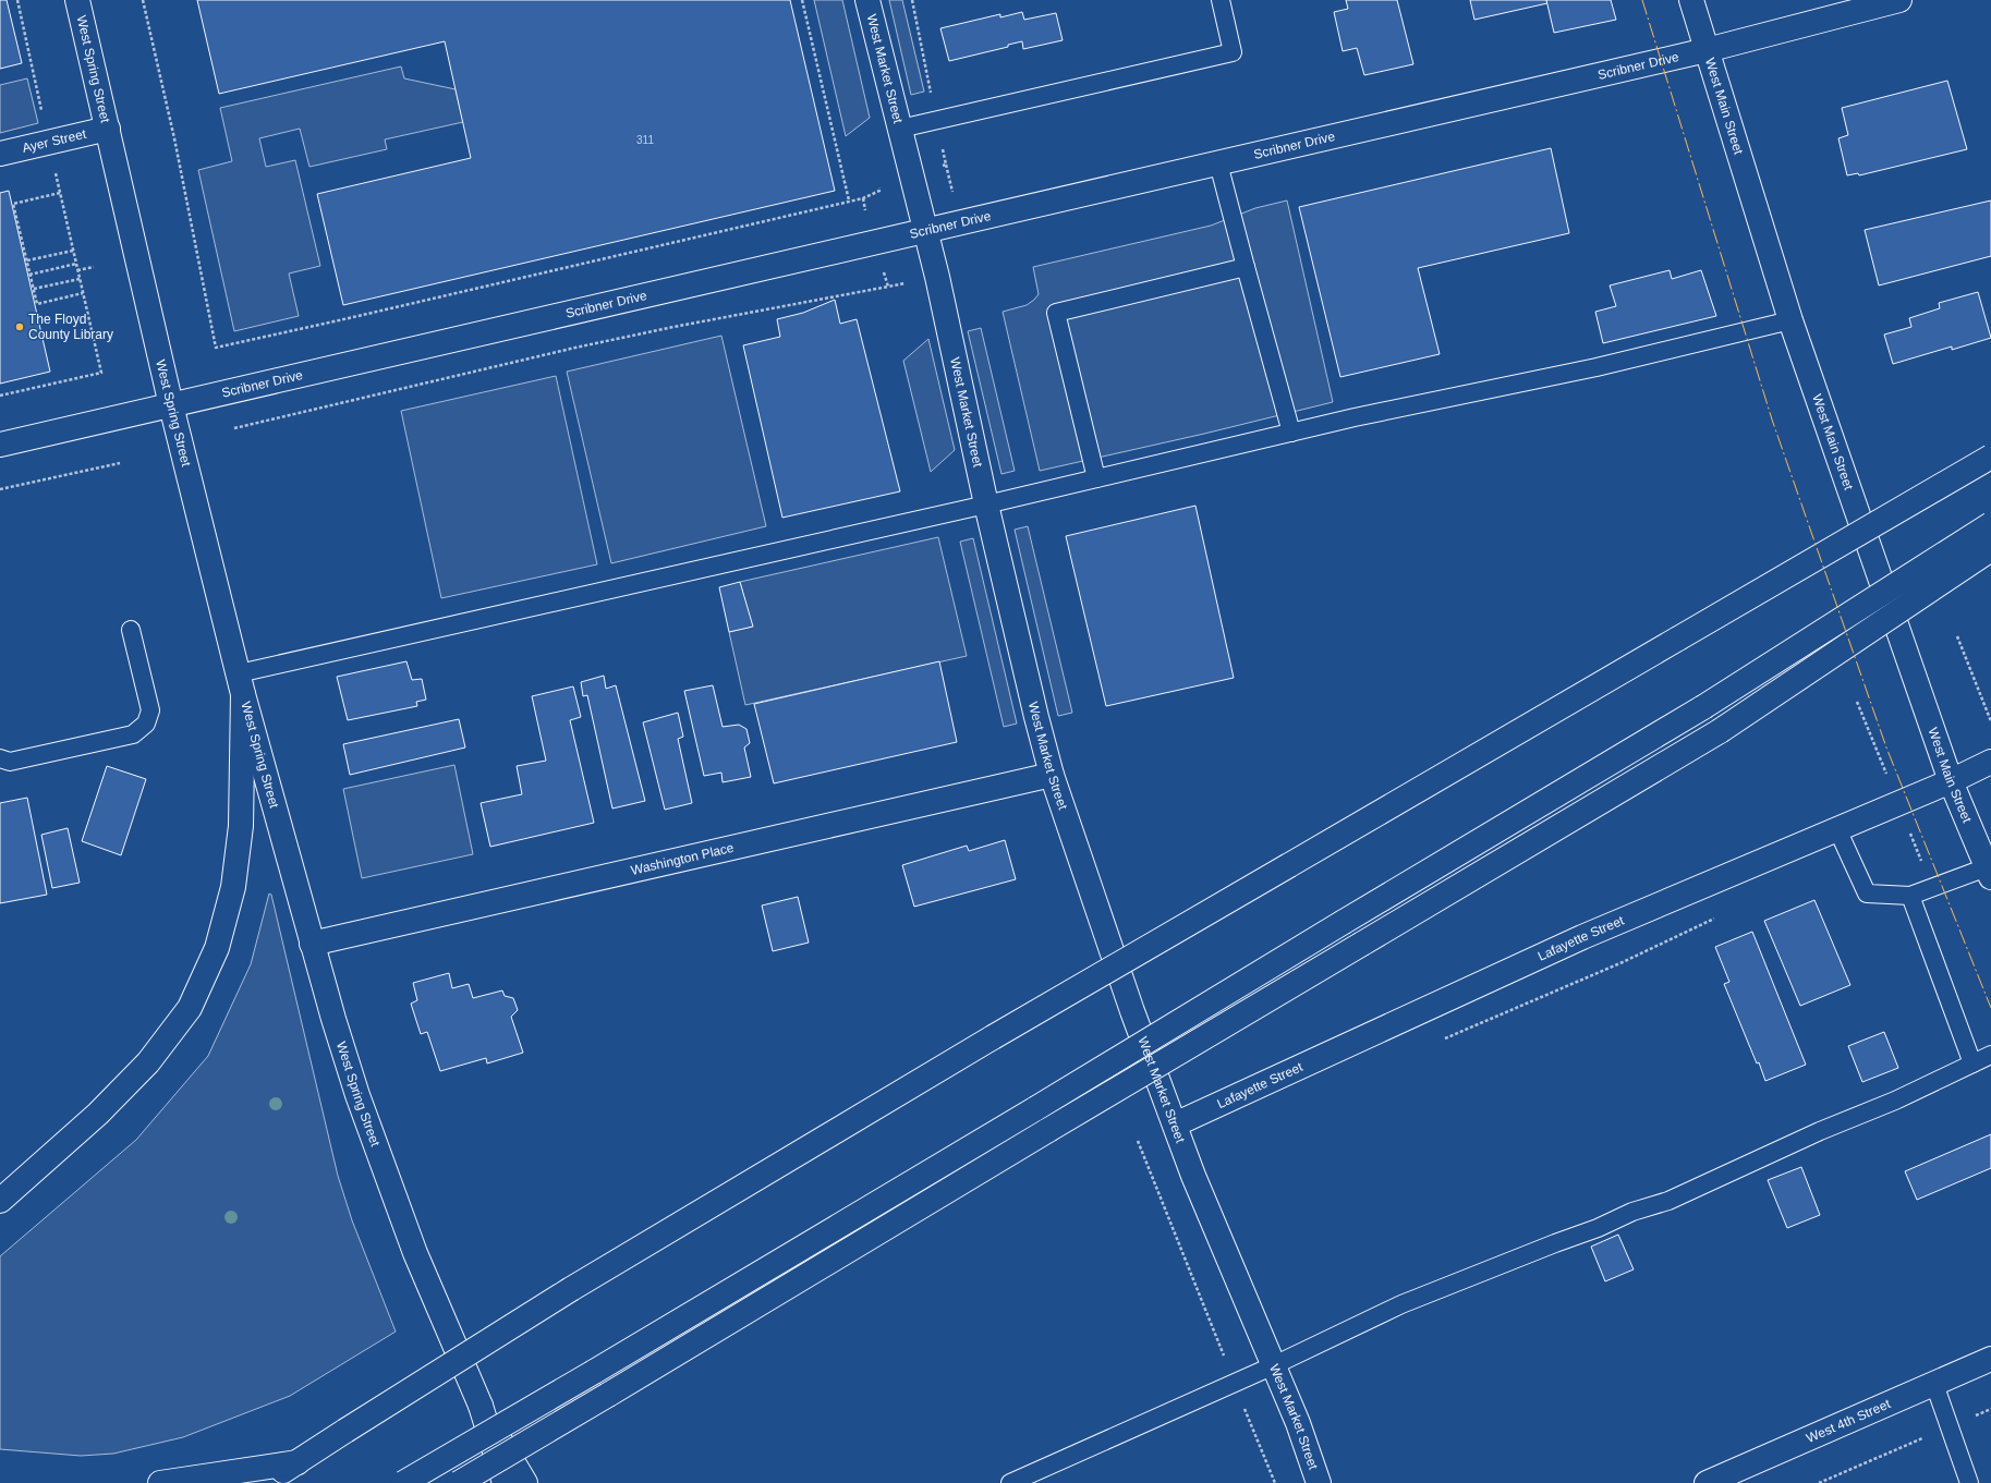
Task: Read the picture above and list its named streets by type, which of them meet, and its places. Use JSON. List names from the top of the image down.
{
  "streets": {
    "main road": [
      "Scribner Drive",
      "West Spring Street",
      "West Market Street",
      "West Main Street",
      "Ayer Street",
      "Washington Place",
      "Lafayette Street",
      "West 4th Street"
    ]
  },
  "crossings": [
    ["Scribner Drive", "West Spring Street"],
    ["Scribner Drive", "West Market Street"],
    ["Scribner Drive", "West Main Street"],
    ["West Spring Street", "Ayer Street"],
    ["West Spring Street", "Washington Place"],
    ["West Market Street", "Washington Place"],
    ["West Market Street", "Lafayette Street"],
    ["West Main Street", "Lafayette Street"]
  ],
  "places": ["The Floyd County Library"],
  "house_numbers": ["311"]
}
